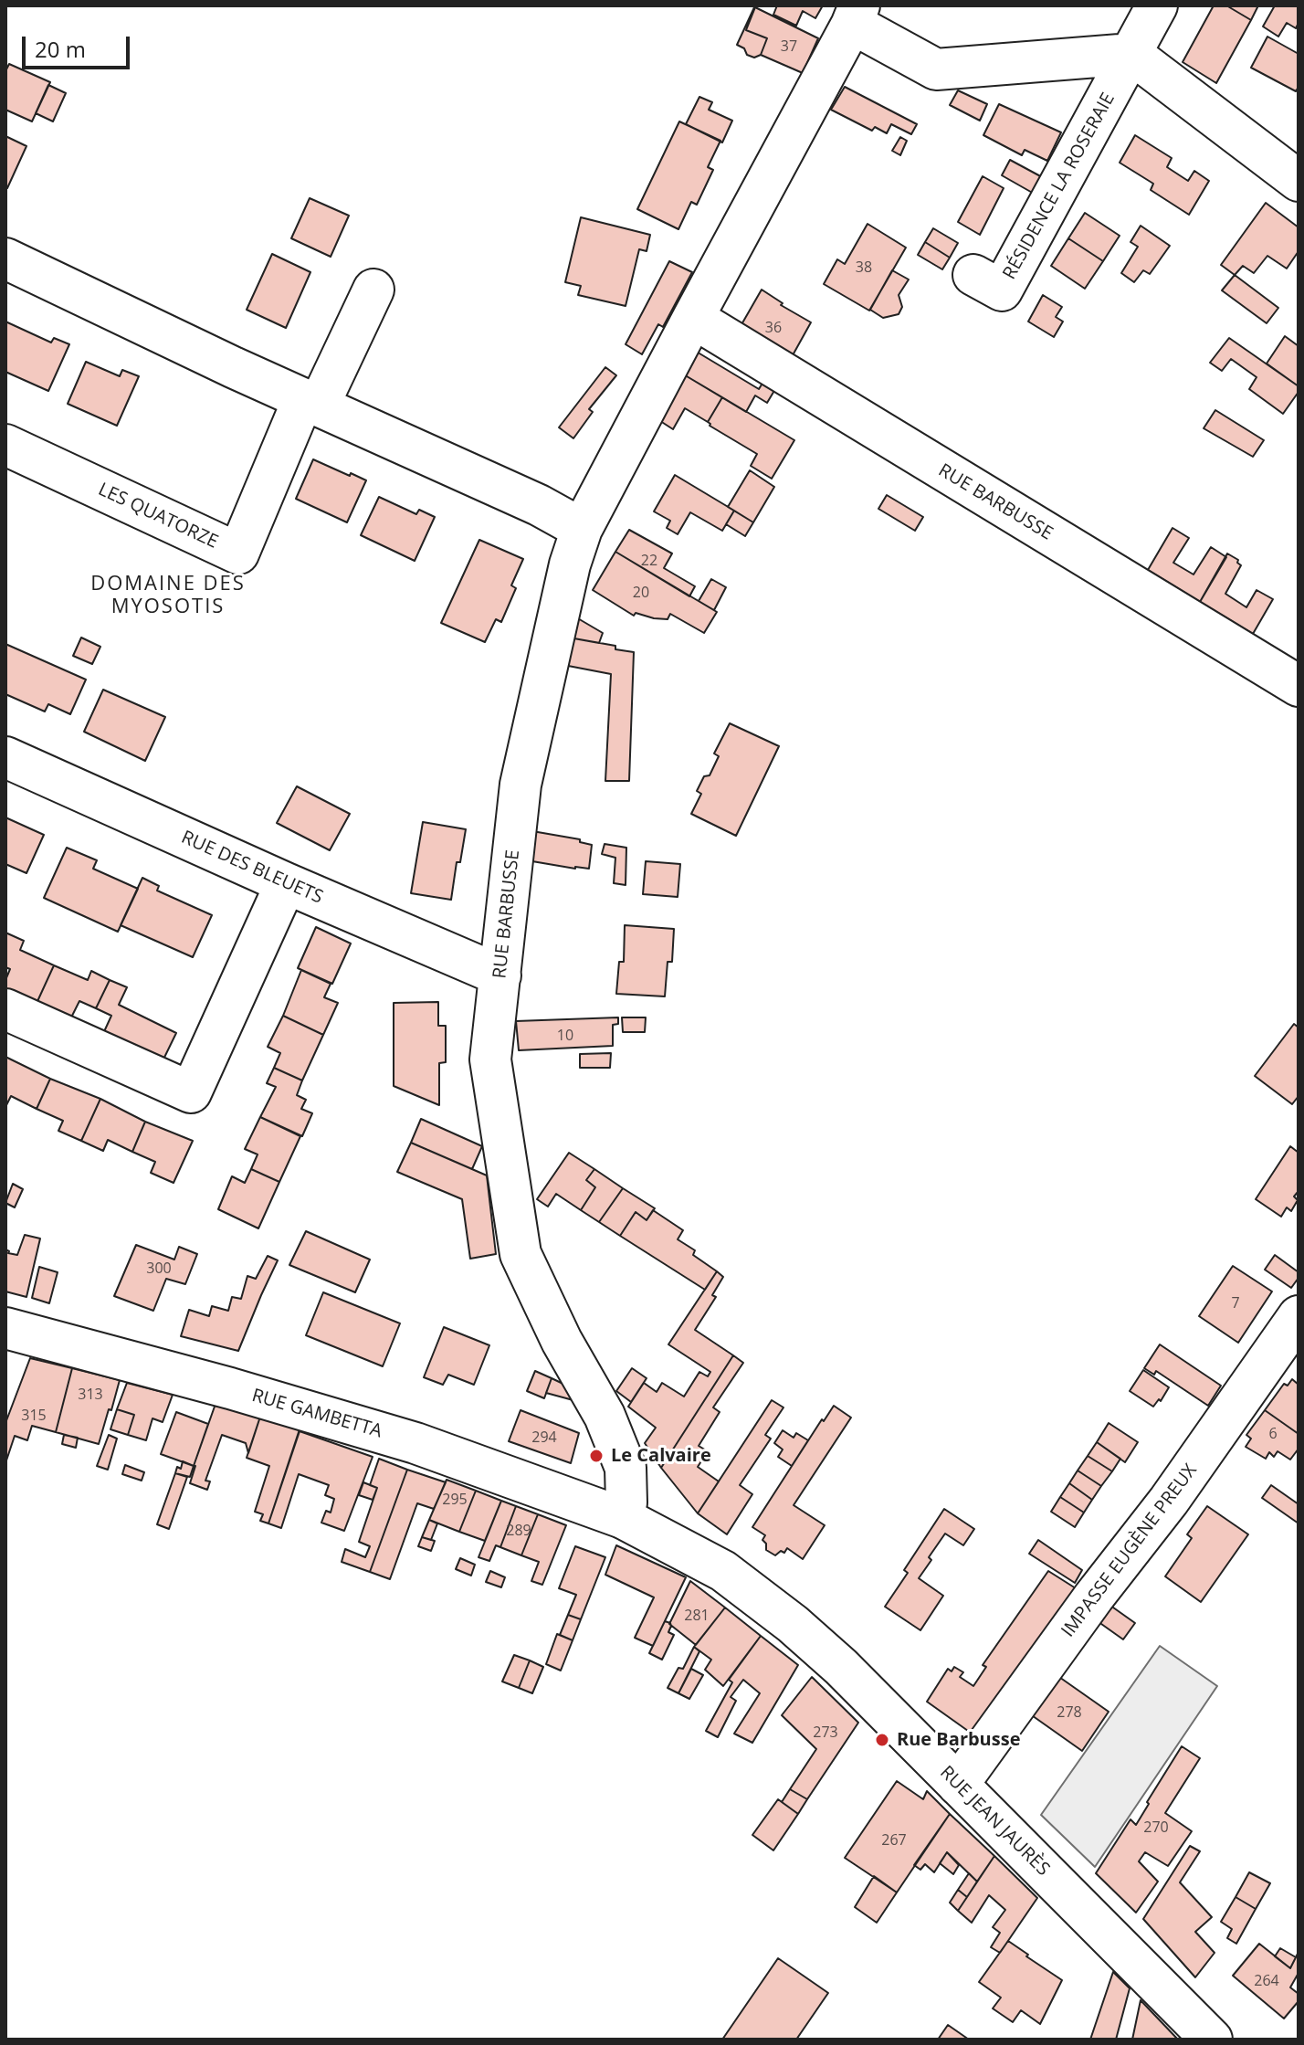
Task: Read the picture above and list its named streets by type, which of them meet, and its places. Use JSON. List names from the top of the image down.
{
  "streets": {
    "street": [
      "RÉSIDENCE LA ROSERAIE",
      "RUE BARBUSSE",
      "LES QUATORZE",
      "RUE DES BLEUETS",
      "RUE GAMBETTA",
      "IMPASSE EUGÈNE PREUX",
      "RUE JEAN JAURÈS"
    ]
  },
  "crossings": [
    ["RUE BARBUSSE", "RUE DES BLEUETS"],
    ["RUE BARBUSSE", "RUE GAMBETTA"],
    ["RUE BARBUSSE", "RUE JEAN JAURÈS"],
    ["RUE GAMBETTA", "RUE JEAN JAURÈS"],
    ["IMPASSE EUGÈNE PREUX", "RUE JEAN JAURÈS"]
  ],
  "districts": ["DOMAINE DES MYOSOTIS"],
  "places": ["Le Calvaire", "Rue Barbusse"],
  "house_numbers": [
    "37",
    "38",
    "36",
    "22",
    "20",
    "10",
    "300",
    "7",
    "313",
    "315",
    "6",
    "294",
    "295",
    "289",
    "281",
    "278",
    "273",
    "270",
    "267",
    "264"
  ],
  "scale_bar": "20 m"
}
